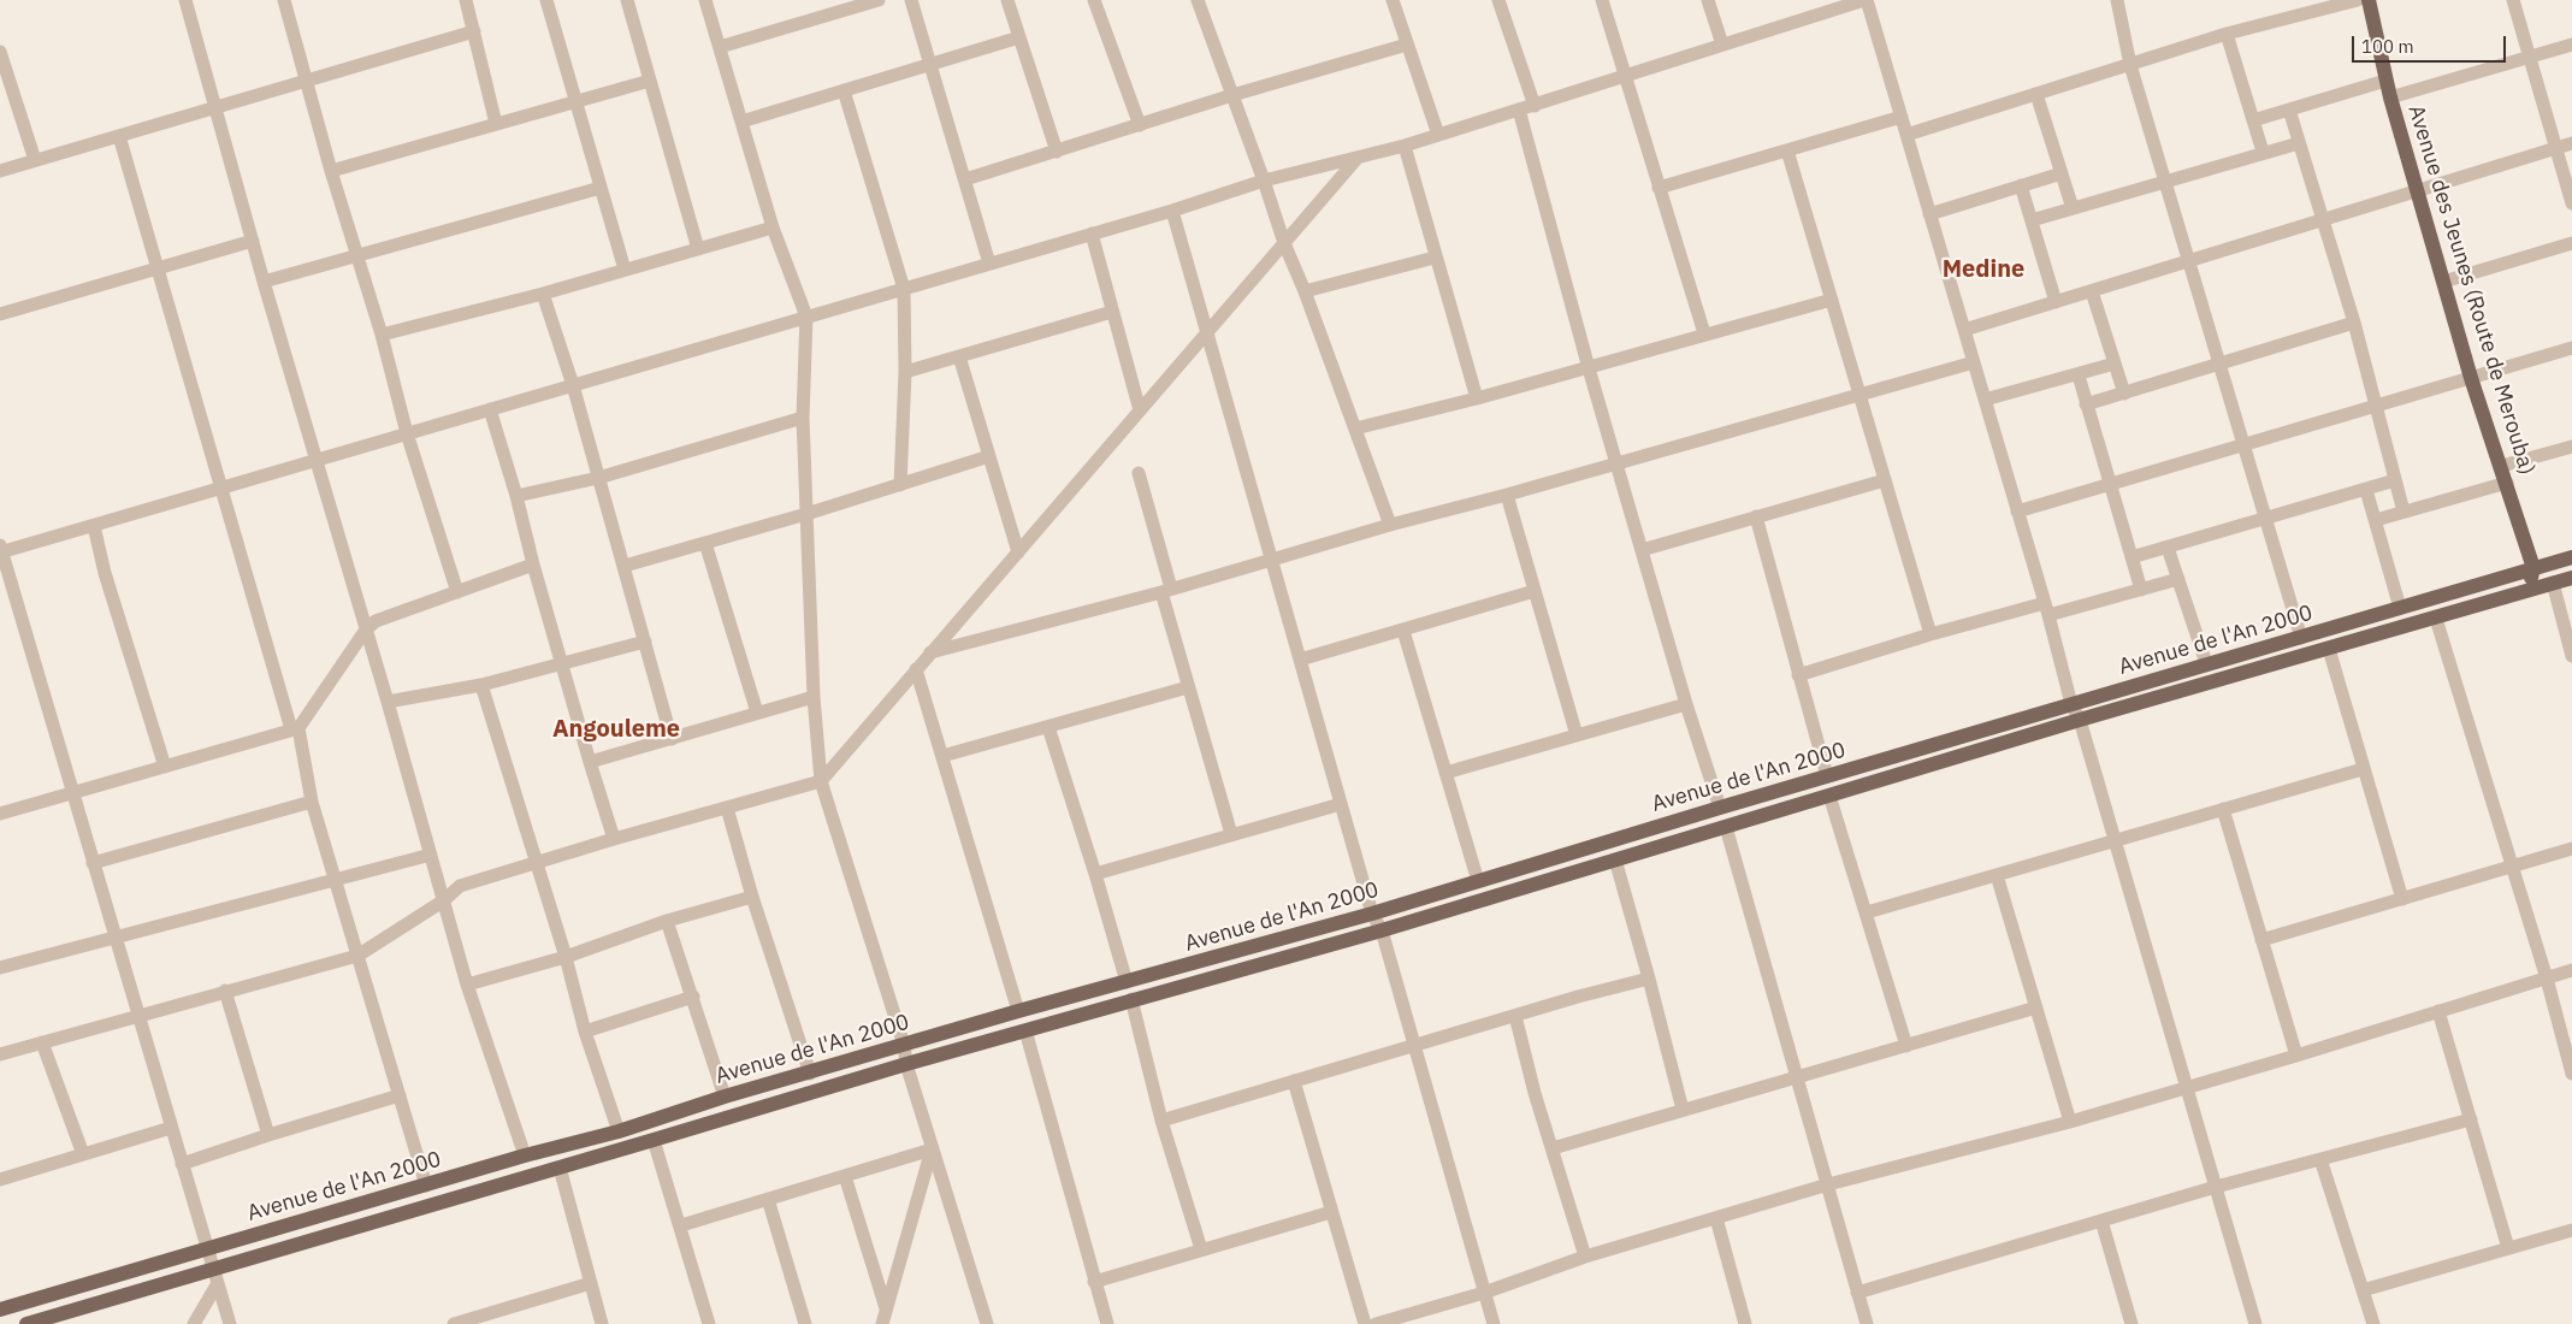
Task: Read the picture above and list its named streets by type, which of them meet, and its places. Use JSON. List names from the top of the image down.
{
  "streets": {
    "main road": ["Avenue des Jeunes (Route de Merouba)", "Avenue de l'An 2000"]
  },
  "crossings": [
    ["Avenue des Jeunes (Route de Merouba)", "Avenue de l'An 2000"]
  ],
  "districts": ["Medine", "Angouleme"],
  "scale_bar": "100 m"
}
